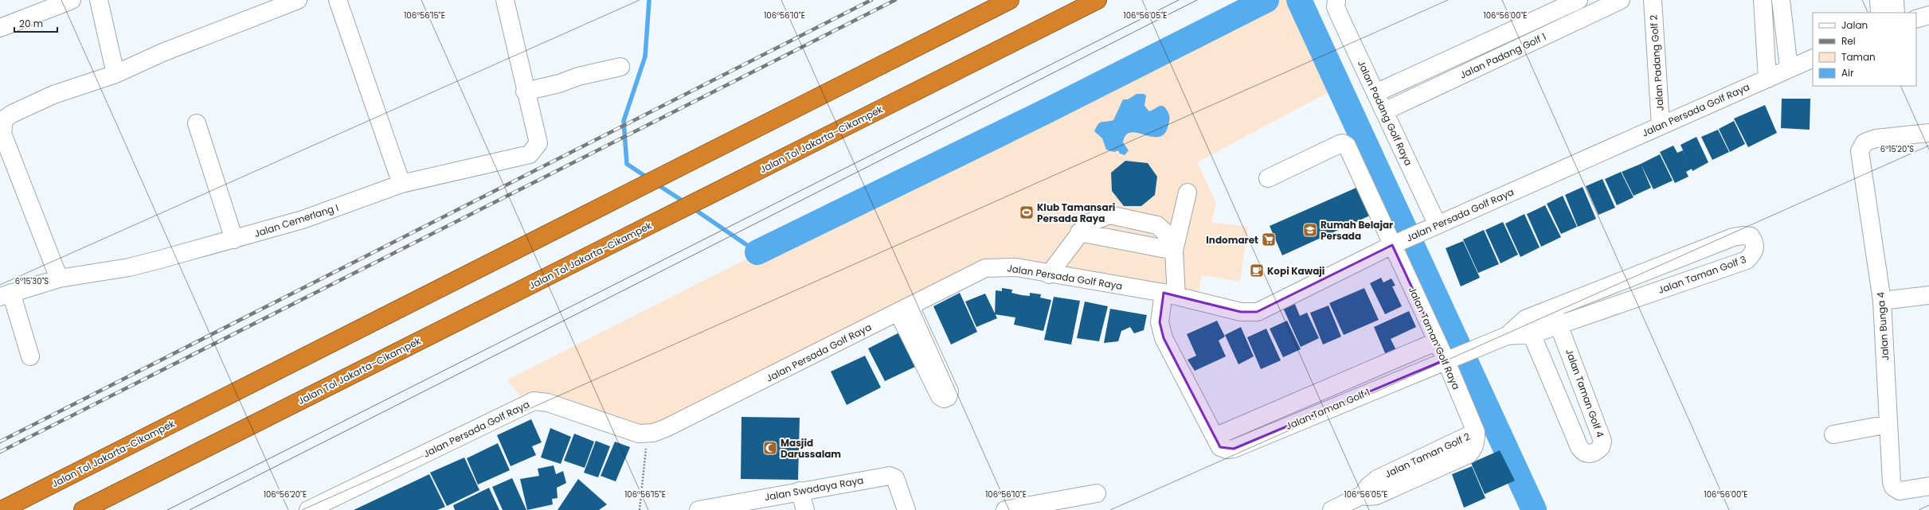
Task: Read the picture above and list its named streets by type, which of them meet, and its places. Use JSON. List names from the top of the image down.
{
  "streets": {
    "highway": ["Jalan Tol Jakarta–Cikampek"],
    "street": [
      "Jalan Padang Golf 1",
      "Jalan Padang Golf 2",
      "Jalan Persada Golf Raya",
      "Jalan Padang Golf Raya",
      "Jalan Cemerlang I",
      "Jalan Taman Golf 3",
      "Jalan Bunga 4",
      "Jalan Taman Golf Raya",
      "Jalan Taman Golf 4",
      "Jalan Taman Golf 1",
      "Jalan Taman Golf 2",
      "Jalan Swadaya Raya"
    ]
  },
  "crossings": [
    ["Jalan Padang Golf 1", "Jalan Padang Golf Raya"],
    ["Jalan Padang Golf 2", "Jalan Persada Golf Raya"],
    ["Jalan Persada Golf Raya", "Jalan Padang Golf Raya"],
    ["Jalan Persada Golf Raya", "Jalan Taman Golf Raya"],
    ["Jalan Persada Golf Raya", "Jalan Taman Golf 1"],
    ["Jalan Taman Golf 3", "Jalan Taman Golf Raya"],
    ["Jalan Taman Golf 3", "Jalan Taman Golf 4"],
    ["Jalan Taman Golf 3", "Jalan Taman Golf 1"],
    ["Jalan Taman Golf Raya", "Jalan Taman Golf 1"],
    ["Jalan Taman Golf Raya", "Jalan Taman Golf 2"]
  ],
  "places": {
    "sports": ["Klub Tamansari Persada Raya"],
    "school or university": ["Rumah Belajar Persada"],
    "supermarket": ["Indomaret"],
    "cafe": ["Kopi Kawaji"],
    "mosque": ["Masjid Darussalam"]
  },
  "legend": [
    "Jalan",
    "Rel",
    "Taman",
    "Air"
  ],
  "scale_bar": "20 m",
  "coordinates": [
    "106°56'15\"E",
    "106°56'10\"E",
    "106°56'05\"E",
    "106°56'00\"E",
    "6°15'20\"S",
    "6°15'30\"S",
    "106°56'20\"E"
  ]
}
